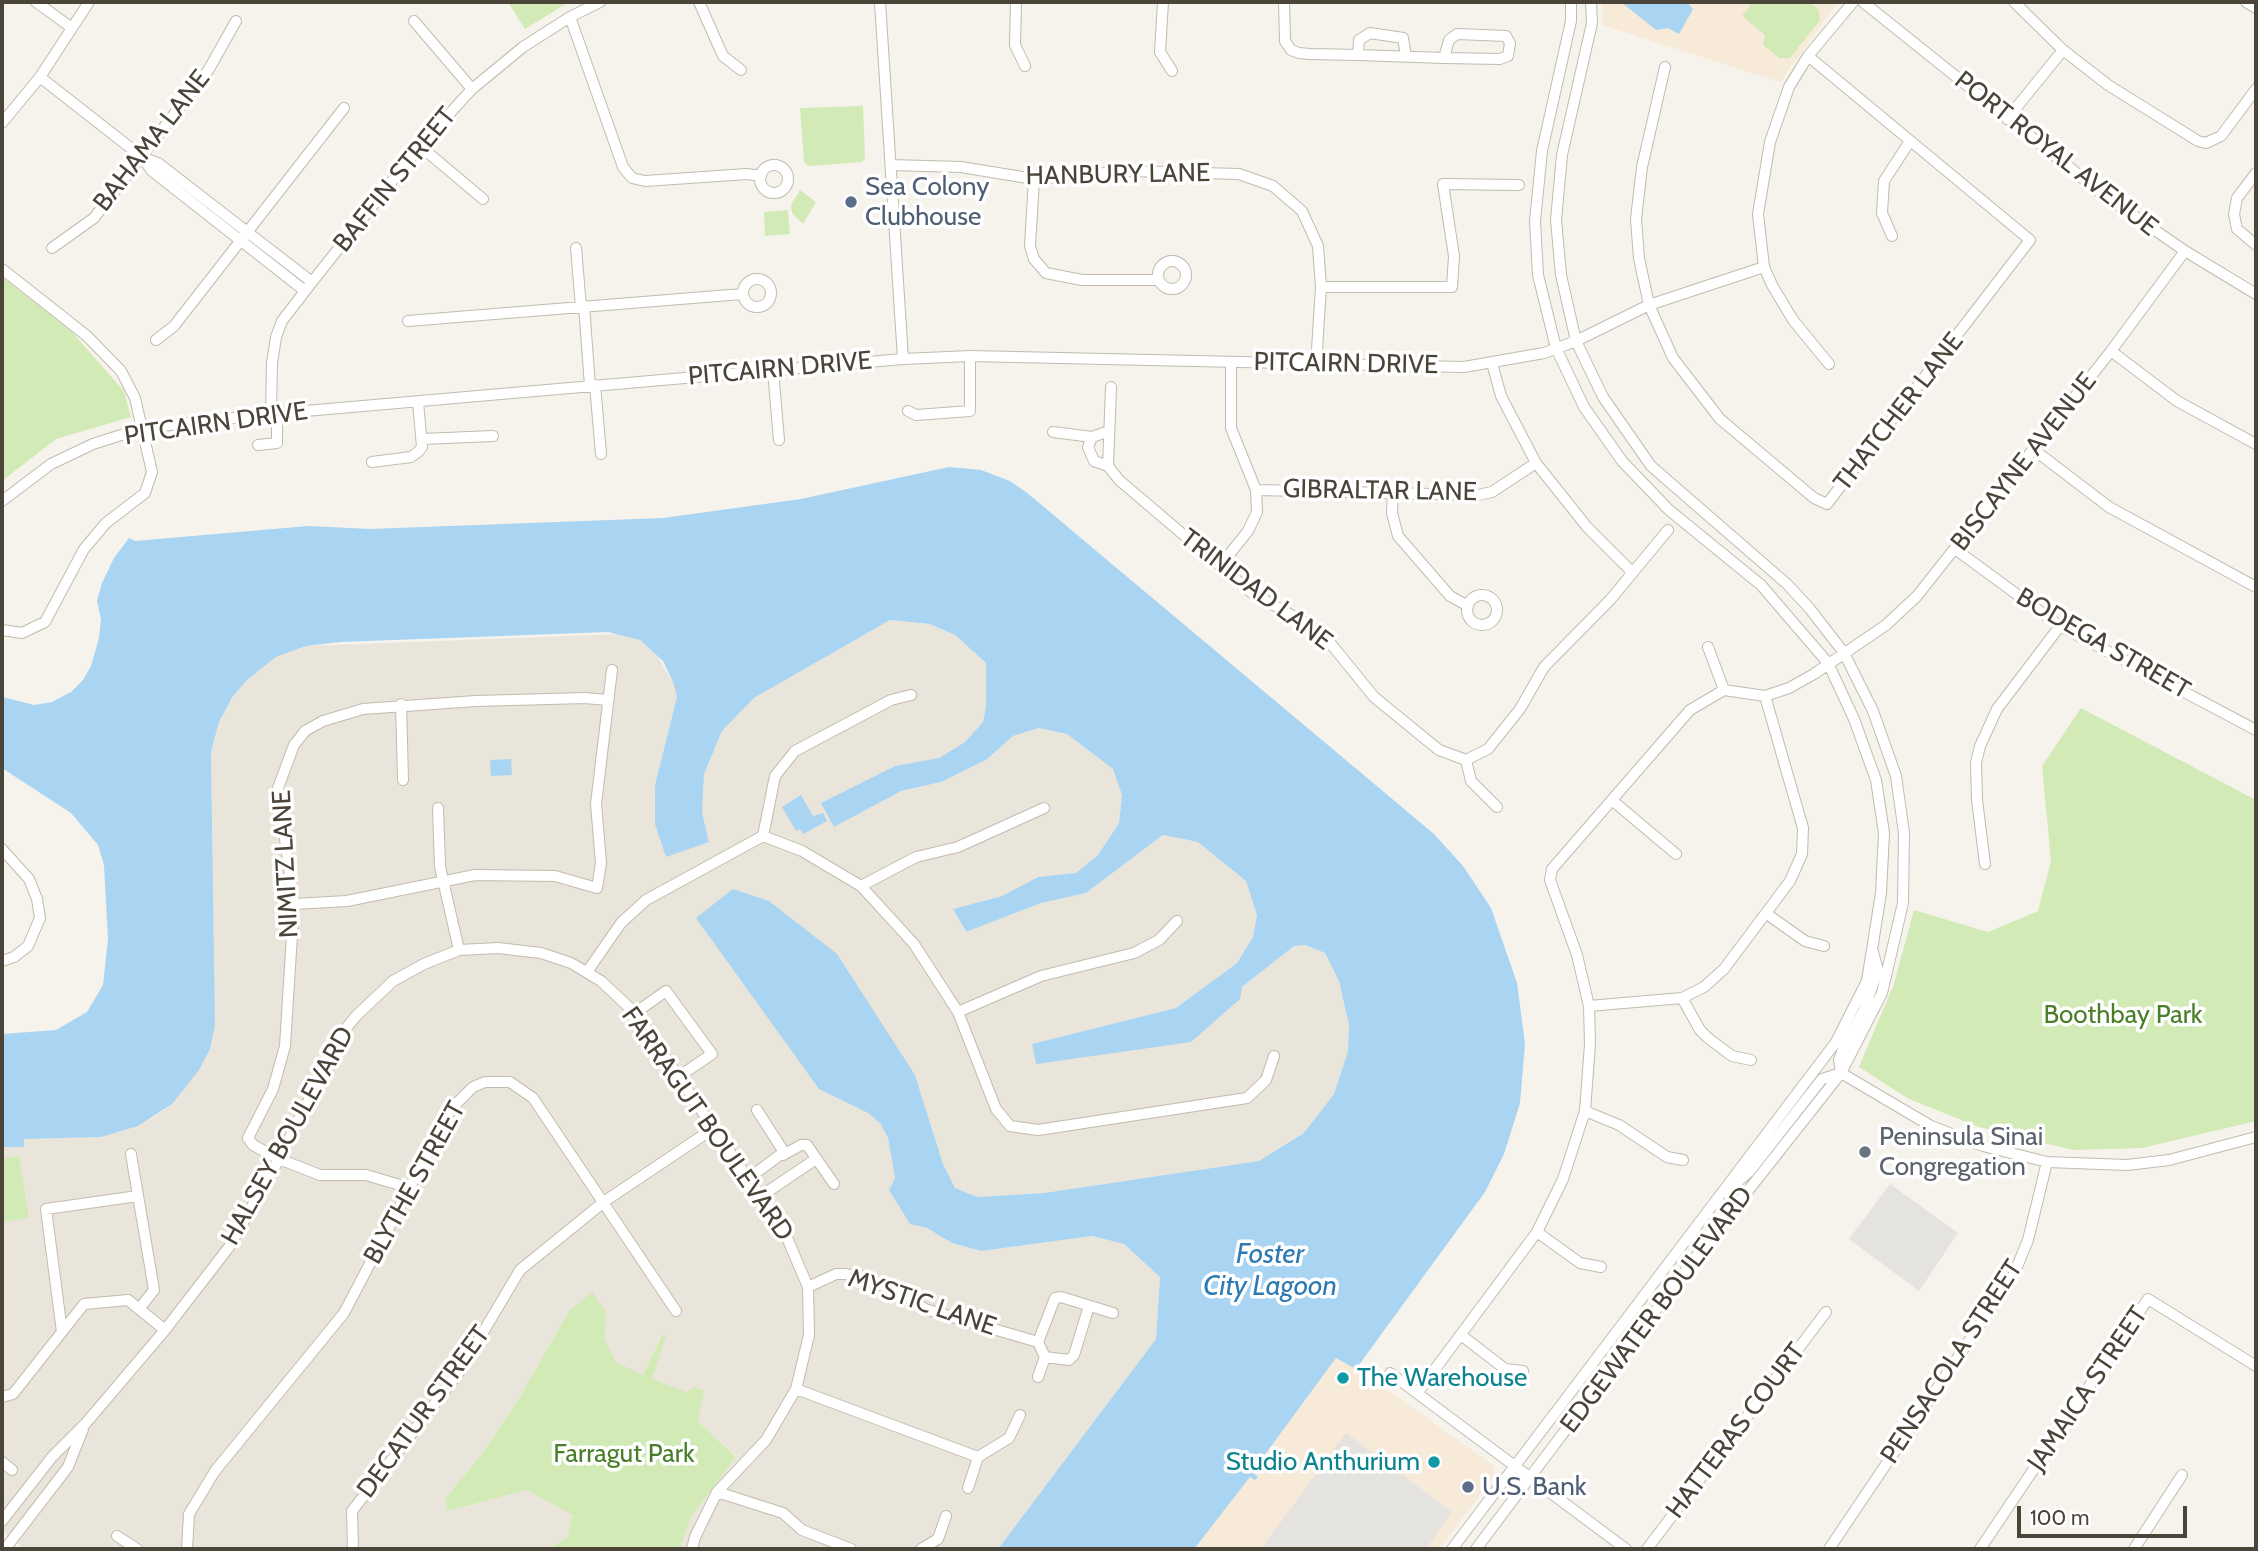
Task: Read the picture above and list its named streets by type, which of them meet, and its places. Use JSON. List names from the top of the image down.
{
  "streets": {
    "street": [
      "BAHAMA LANE",
      "PORT ROYAL AVENUE",
      "HANBURY LANE",
      "BAFFIN STREET",
      "PITCAIRN DRIVE",
      "THATCHER LANE",
      "BISCAYNE AVENUE",
      "GIBRALTAR LANE",
      "TRINIDAD LANE",
      "BODEGA STREET",
      "NIMITZ LANE",
      "FARRAGUT BOULEVARD",
      "HALSEY BOULEVARD",
      "BLYTHE STREET",
      "MYSTIC LANE",
      "EDGEWATER BOULEVARD",
      "PENSACOLA STREET",
      "JAMAICA STREET",
      "DECATUR STREET",
      "HATTERAS COURT"
    ]
  },
  "crossings": [
    ["PORT ROYAL AVENUE", "BISCAYNE AVENUE"],
    ["HANBURY LANE", "PITCAIRN DRIVE"],
    ["BAFFIN STREET", "PITCAIRN DRIVE"],
    ["PITCAIRN DRIVE", "THATCHER LANE"],
    ["PITCAIRN DRIVE", "EDGEWATER BOULEVARD"],
    ["BISCAYNE AVENUE", "BODEGA STREET"],
    ["BISCAYNE AVENUE", "EDGEWATER BOULEVARD"],
    ["NIMITZ LANE", "HALSEY BOULEVARD"],
    ["FARRAGUT BOULEVARD", "HALSEY BOULEVARD"],
    ["FARRAGUT BOULEVARD", "MYSTIC LANE"],
    ["FARRAGUT BOULEVARD", "DECATUR STREET"],
    ["BLYTHE STREET", "DECATUR STREET"]
  ],
  "water": ["Foster City Lagoon"],
  "parks": ["Boothbay Park", "Farragut Park"],
  "places": [
    "Sea Colony Clubhouse",
    "Peninsula Sinai Congregation",
    "The Warehouse",
    "Studio Anthurium",
    "U.S. Bank"
  ],
  "scale_bar": "100 m"
}
